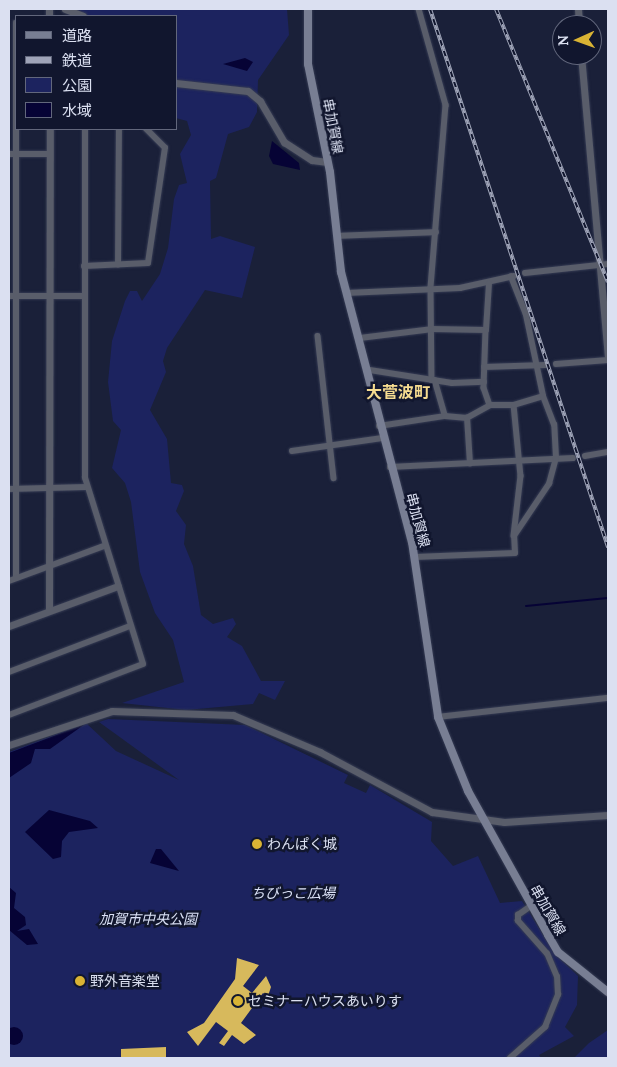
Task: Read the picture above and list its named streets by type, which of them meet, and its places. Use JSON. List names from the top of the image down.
{
  "streets": {
    "main road": ["串加賀線"]
  },
  "districts": ["大菅波町"],
  "parks": ["ちびっこ広場", "加賀市中央公園"],
  "places": ["わんぱく城", "野外音楽堂", "セミナーハウスあいりす"],
  "legend": [
    "道路",
    "鉄道",
    "公園",
    "水域"
  ],
  "north": "left"
}
